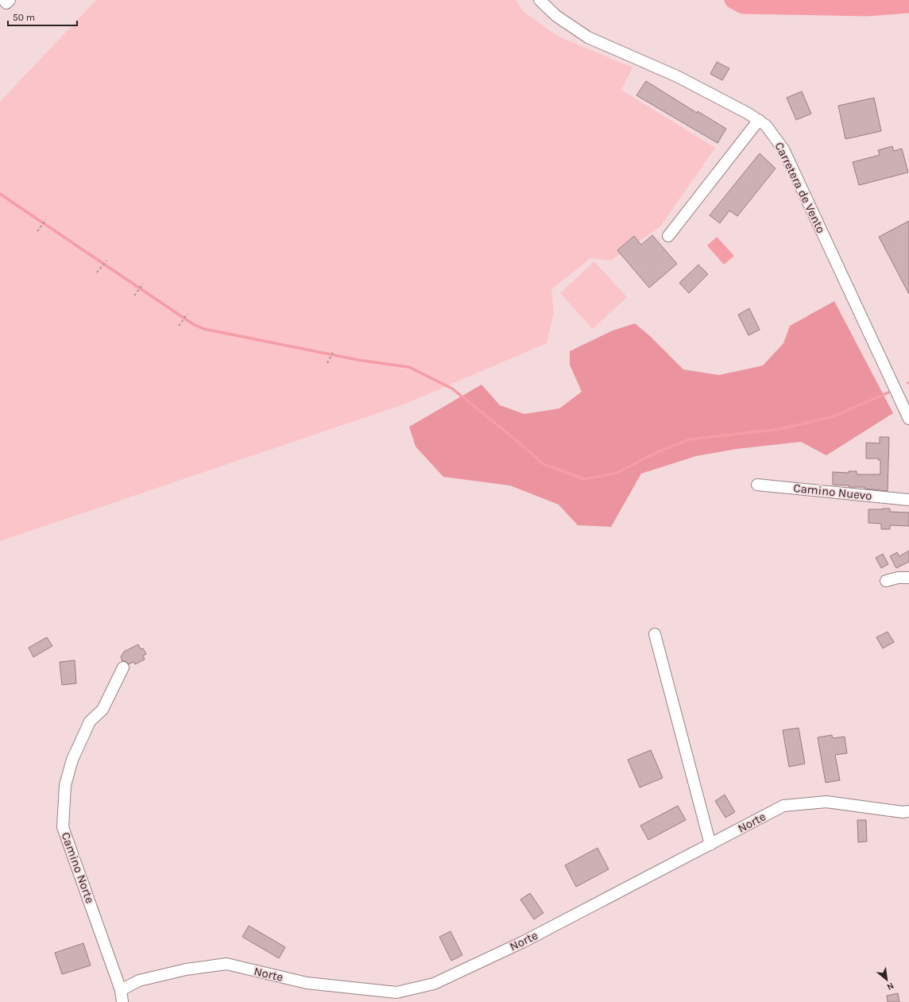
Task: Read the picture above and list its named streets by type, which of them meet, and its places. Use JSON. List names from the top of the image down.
{
  "streets": {
    "street": [
      "Carretera de Vento",
      "Camino Nuevo",
      "Norte",
      "Camino Norte"
    ]
  },
  "crossings": [
    ["Norte", "Camino Norte"]
  ],
  "scale_bar": "50 m",
  "north": "bottom right"
}
